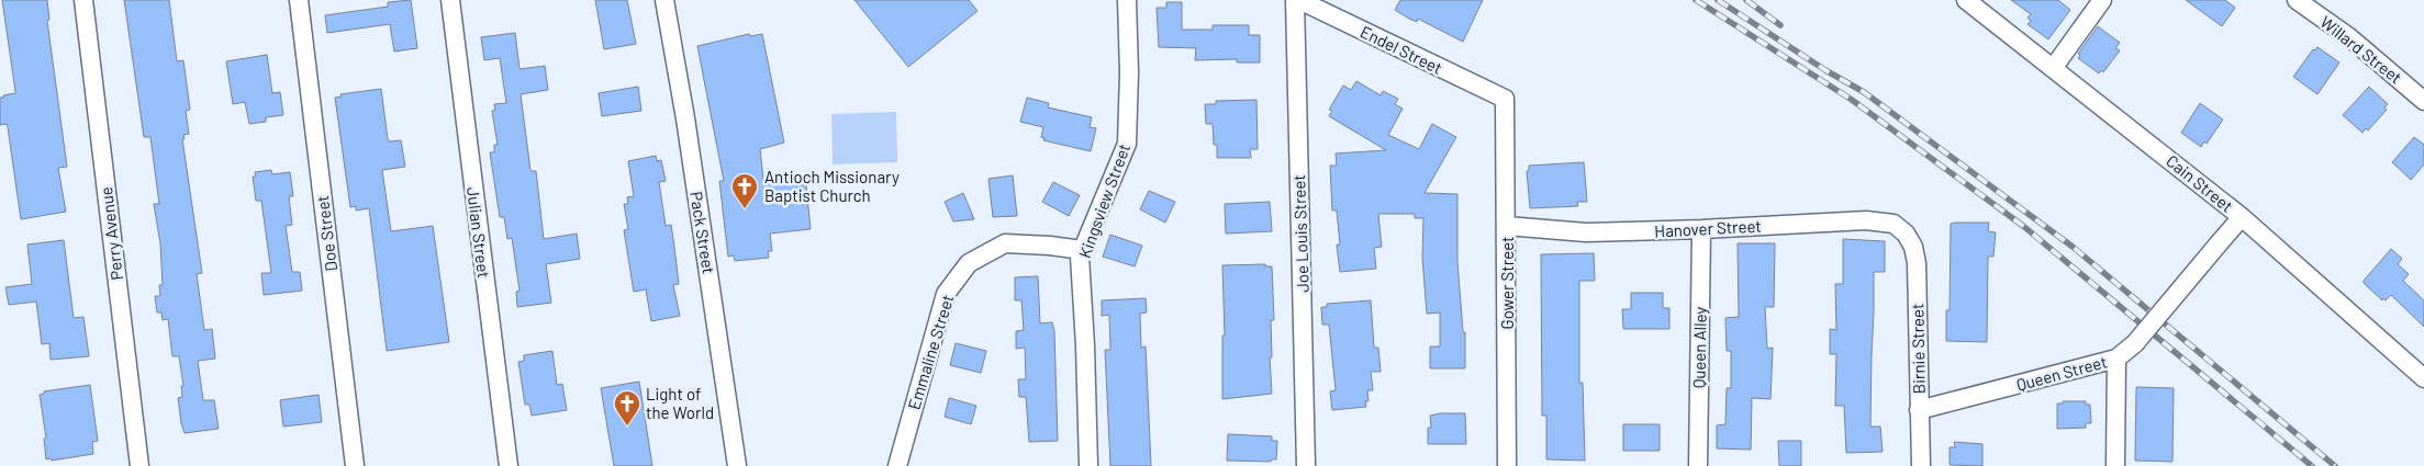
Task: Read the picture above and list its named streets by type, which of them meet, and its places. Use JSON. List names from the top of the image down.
{
  "streets": {
    "street": [
      "Endel Street",
      "Willard Street",
      "Cain Street",
      "Kingsview Street",
      "Hanover Street",
      "Julian Street",
      "Pack Street",
      "Perry Avenue",
      "Doe Street",
      "Joe Louis Street",
      "Gower Street",
      "Queen Alley",
      "Birnie Street",
      "Emmaline Street",
      "Queen Street"
    ]
  },
  "crossings": [
    ["Endel Street", "Gower Street"],
    ["Cain Street", "Queen Street"],
    ["Kingsview Street", "Emmaline Street"],
    ["Hanover Street", "Gower Street"],
    ["Hanover Street", "Queen Alley"],
    ["Hanover Street", "Birnie Street"],
    ["Birnie Street", "Queen Street"]
  ],
  "places": {
    "church": ["Antioch Missionary Baptist Church", "Light of the World"]
  }
}
